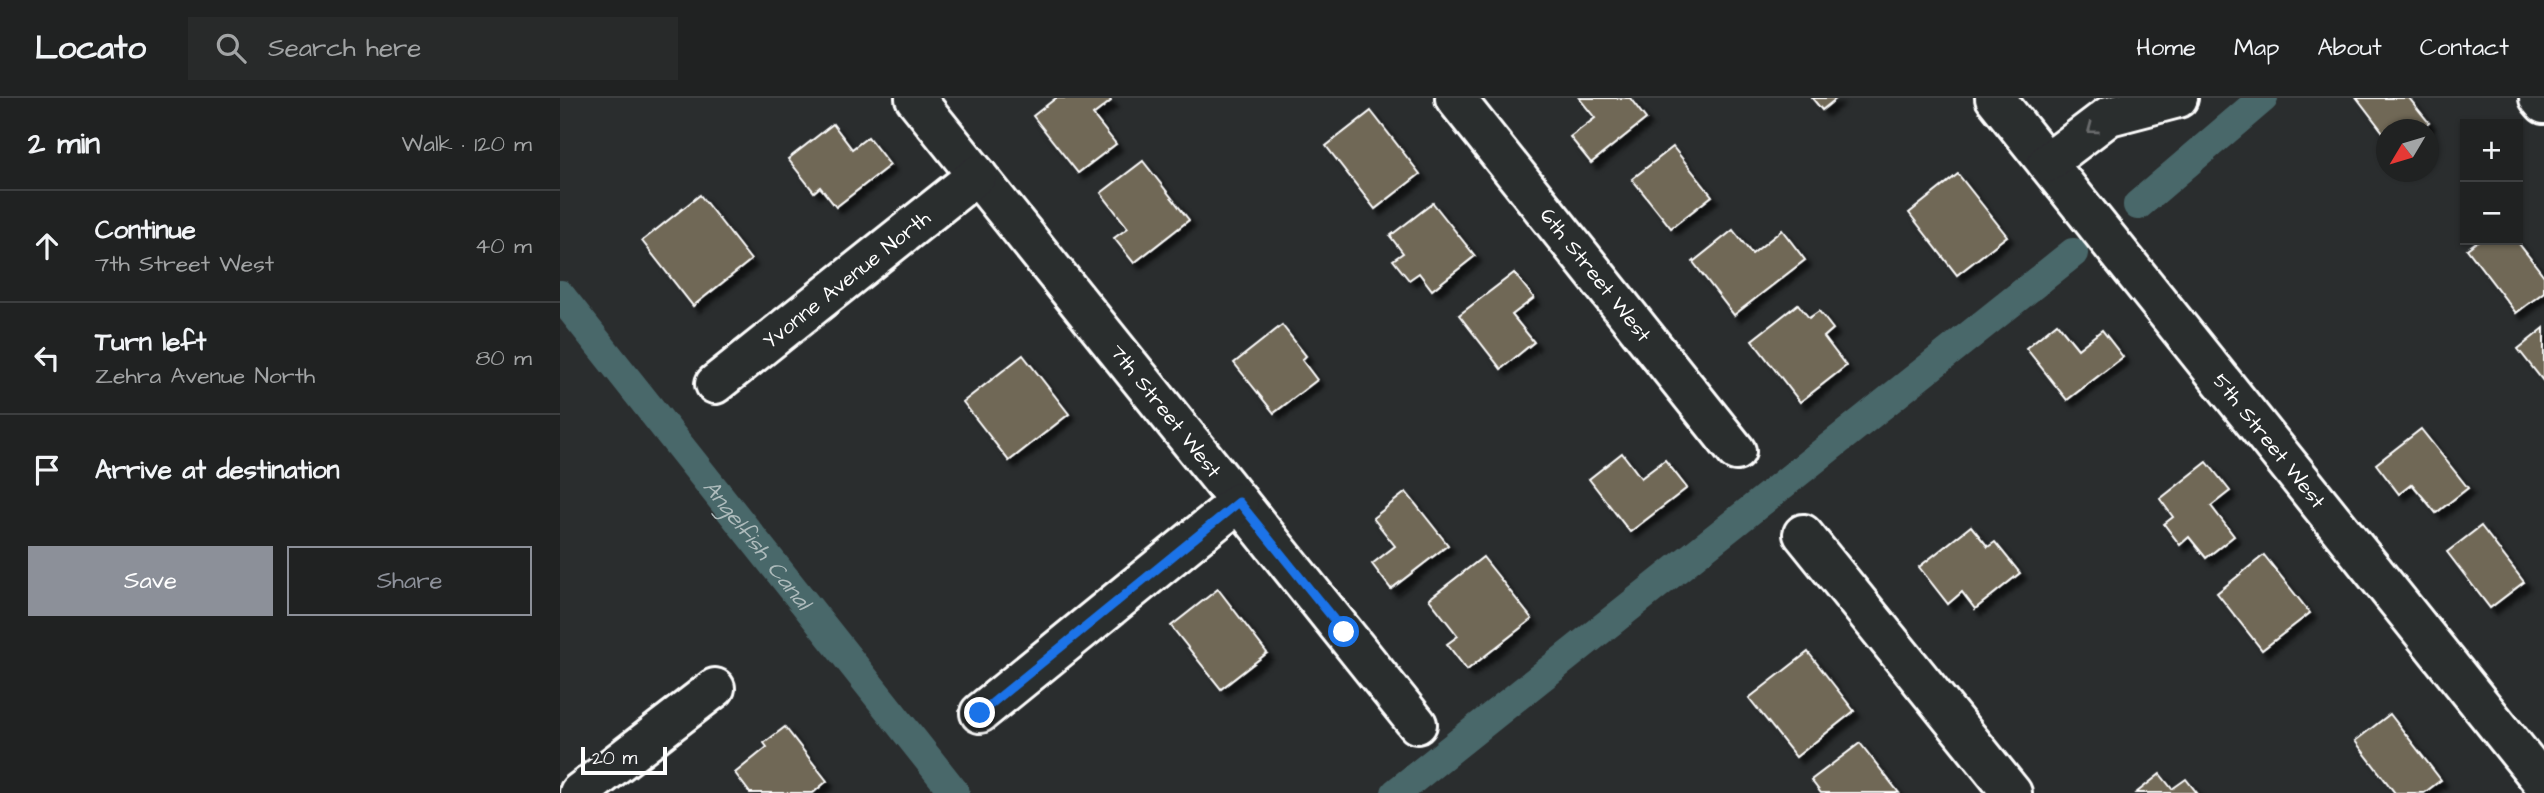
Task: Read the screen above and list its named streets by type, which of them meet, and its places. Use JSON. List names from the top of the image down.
{
  "streets": {
    "street": [
      "6th Street West",
      "Yvonne Avenue North",
      "7th Street West",
      "5th Street West"
    ]
  },
  "crossings": [
    ["Yvonne Avenue North", "7th Street West"]
  ],
  "water": ["Angelfish Canal"],
  "scale_bar": "20 m",
  "north": "bottom left",
  "page": {
    "header": "Locato",
    "search": "Search here",
    "nav": [
      "Home",
      "Map",
      "About",
      "Contact"
    ],
    "heading": ["2 min", "Walk · 120 m"],
    "map_buttons": ["+", "−"],
    "list": [
      ["Continue", "7th Street West", "40 m"],
      ["Turn left", "Zehra Avenue North", "80 m"],
      "Arrive at destination"
    ],
    "buttons": ["Save", "Share"],
    "scale": "20 m"
  }
}
